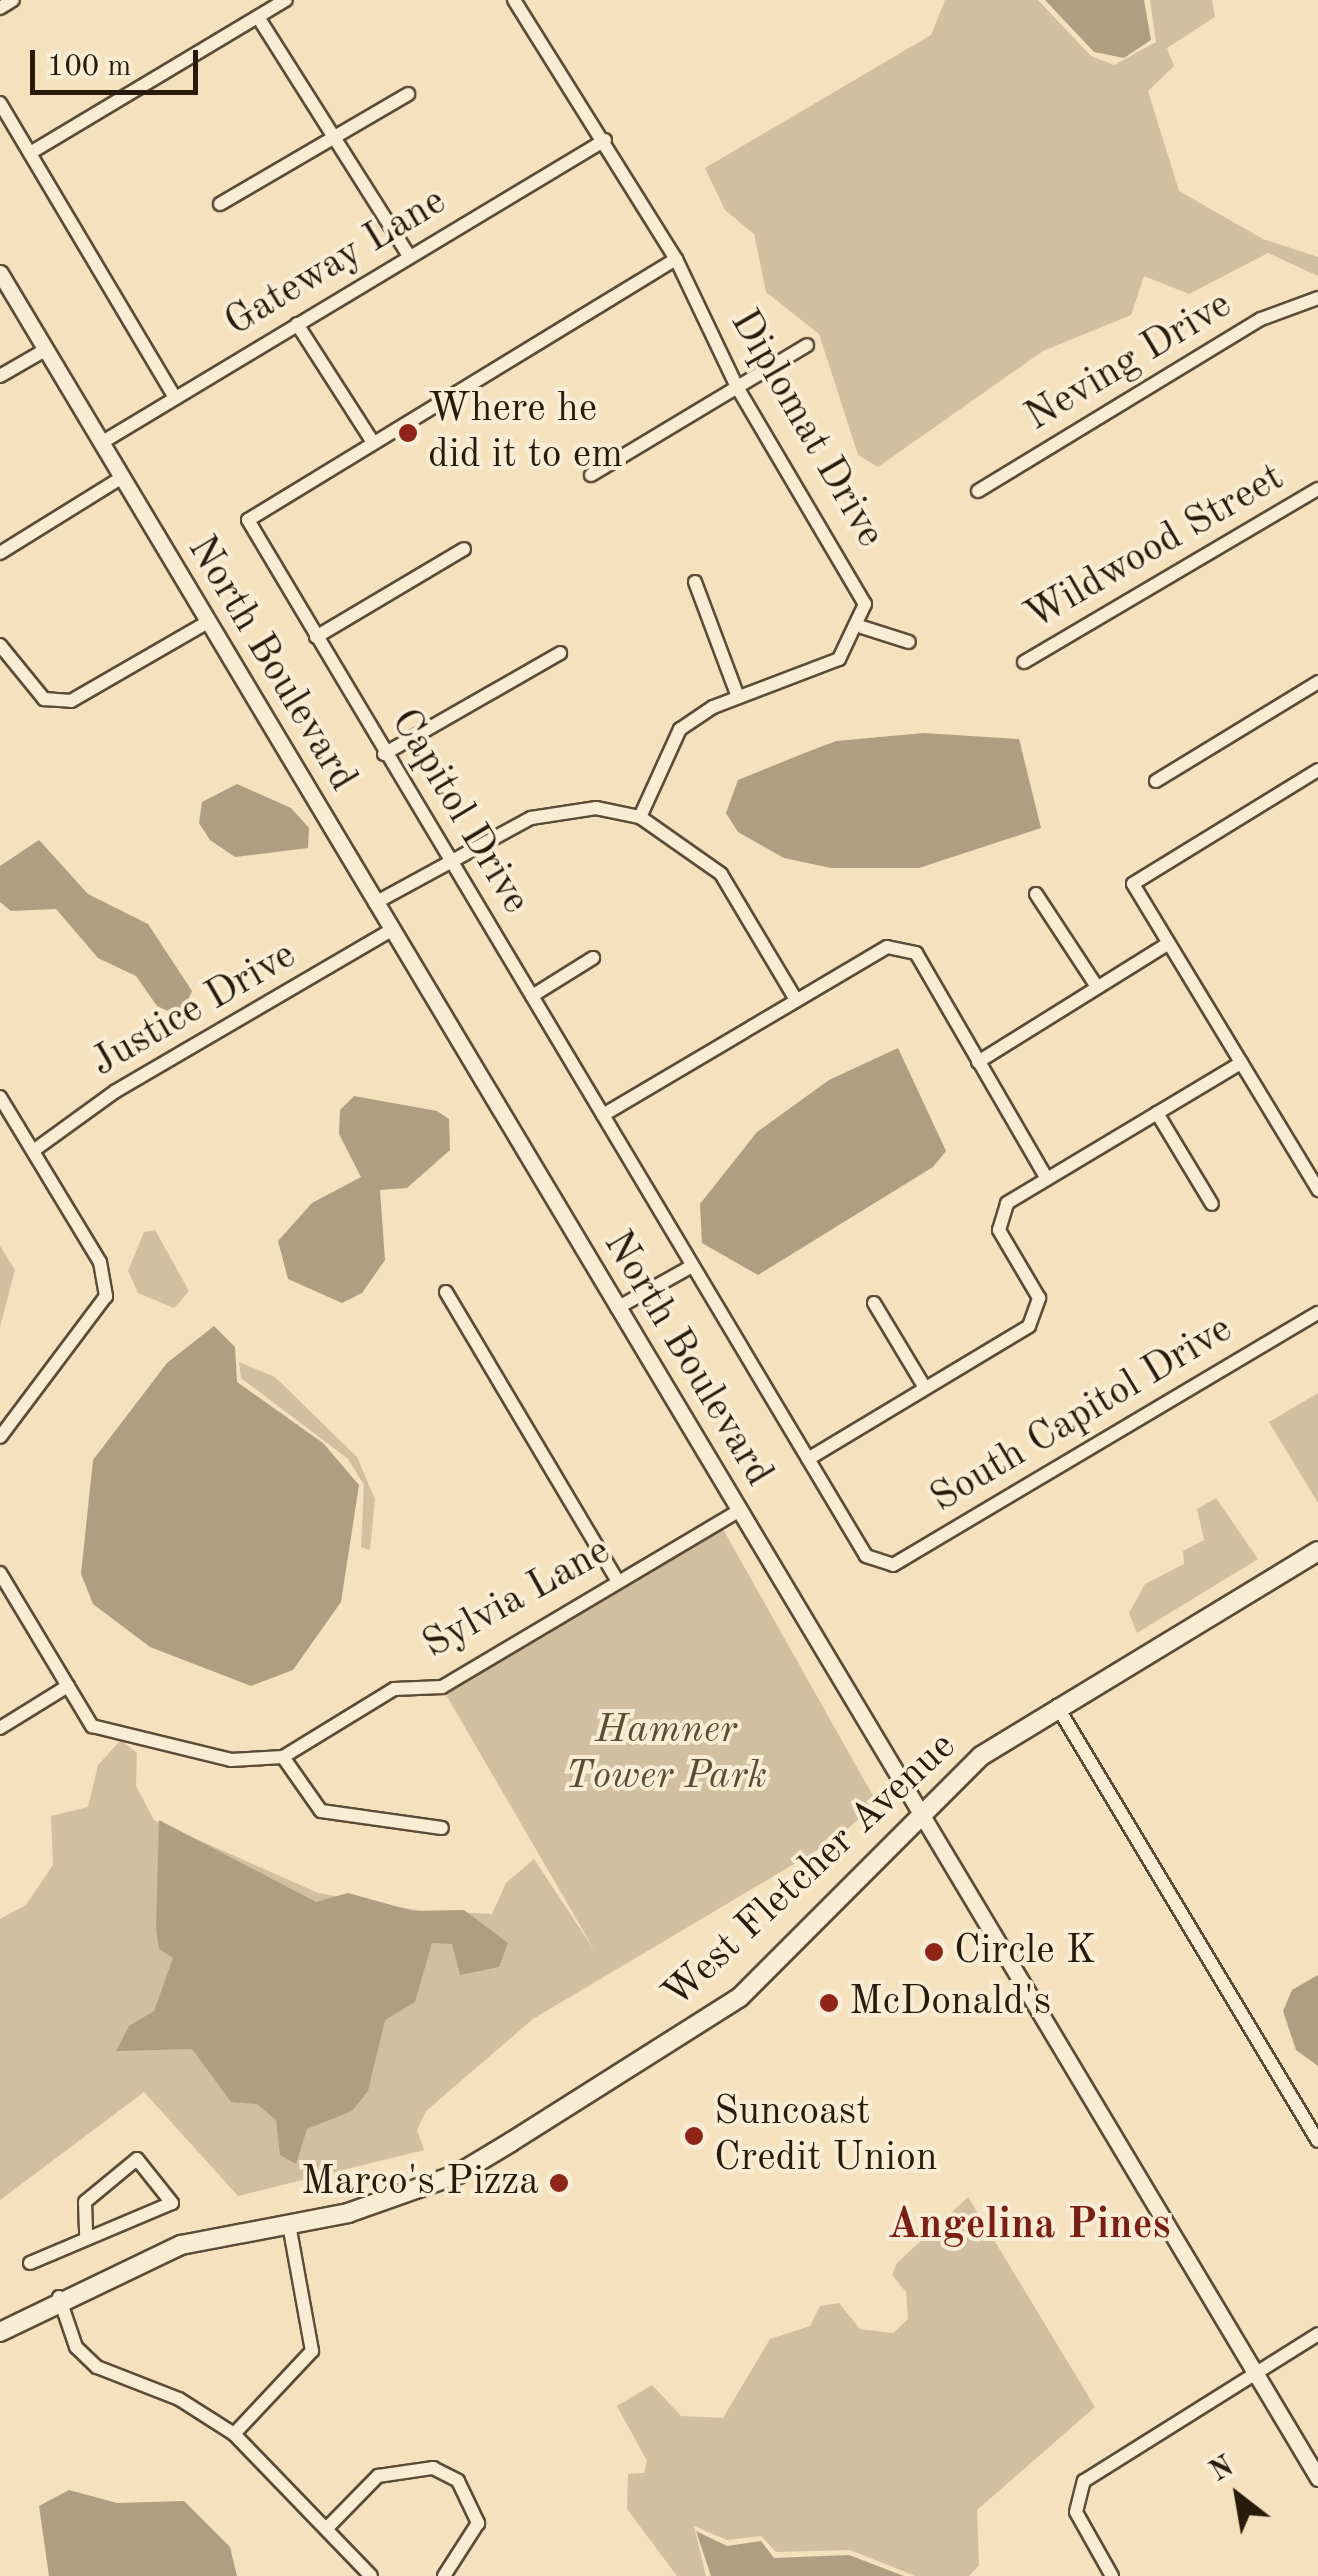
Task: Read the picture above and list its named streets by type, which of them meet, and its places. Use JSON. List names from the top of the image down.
{
  "streets": {
    "main road": ["West Fletcher Avenue"],
    "street": [
      "Gateway Lane",
      "Neving Drive",
      "Diplomat Drive",
      "Wildwood Street",
      "North Boulevard",
      "Capitol Drive",
      "Justice Drive",
      "South Capitol Drive",
      "Sylvia Lane"
    ]
  },
  "crossings": [
    ["Gateway Lane", "Diplomat Drive"],
    ["Gateway Lane", "North Boulevard"],
    ["Diplomat Drive", "Capitol Drive"],
    ["North Boulevard", "Justice Drive"],
    ["North Boulevard", "Sylvia Lane"],
    ["North Boulevard", "West Fletcher Avenue"],
    ["Capitol Drive", "South Capitol Drive"]
  ],
  "districts": ["Angelina Pines"],
  "parks": ["Hamner Tower Park"],
  "places": [
    "Where he did it to em",
    "Circle K",
    "McDonald's",
    "Suncoast Credit Union",
    "Marco's Pizza"
  ],
  "scale_bar": "100 m",
  "north": "top left"
}
